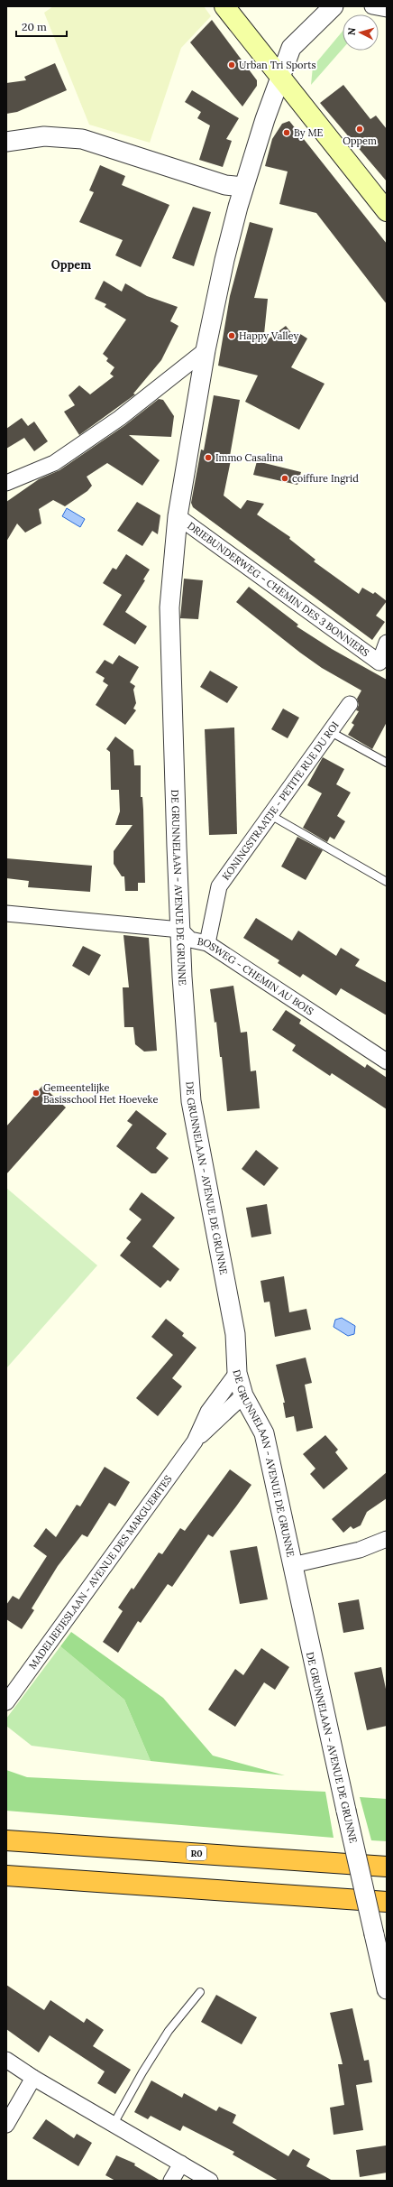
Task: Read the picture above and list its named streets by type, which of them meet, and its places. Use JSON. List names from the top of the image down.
{
  "streets": {
    "highway": ["R0"],
    "street": [
      "DRIEBUNDERWEG - CHEMIN DES 3 BONNIERS",
      "KONINGSTRAATJE - PETITE RUE DU ROI",
      "DE GRUNNELAAN - AVENUE DE GRUNNE",
      "BOSWEG - CHEMIN AU BOIS",
      "MADELIEFJESLAAN - AVENUE DES MARGUERITES"
    ]
  },
  "crossings": [
    ["DRIEBUNDERWEG - CHEMIN DES 3 BONNIERS", "DE GRUNNELAAN - AVENUE DE GRUNNE"],
    ["KONINGSTRAATJE - PETITE RUE DU ROI", "BOSWEG - CHEMIN AU BOIS"],
    ["DE GRUNNELAAN - AVENUE DE GRUNNE", "BOSWEG - CHEMIN AU BOIS"],
    ["DE GRUNNELAAN - AVENUE DE GRUNNE", "MADELIEFJESLAAN - AVENUE DES MARGUERITES"]
  ],
  "districts": ["Oppem"],
  "places": [
    "Urban Tri Sports",
    "Oppem",
    "By ME",
    "Happy Valley",
    "Immo Casalina",
    "coiffure Ingrid",
    "Gemeentelijke Basisschool Het Hoeveke"
  ],
  "scale_bar": "20 m",
  "north": "left"
}
